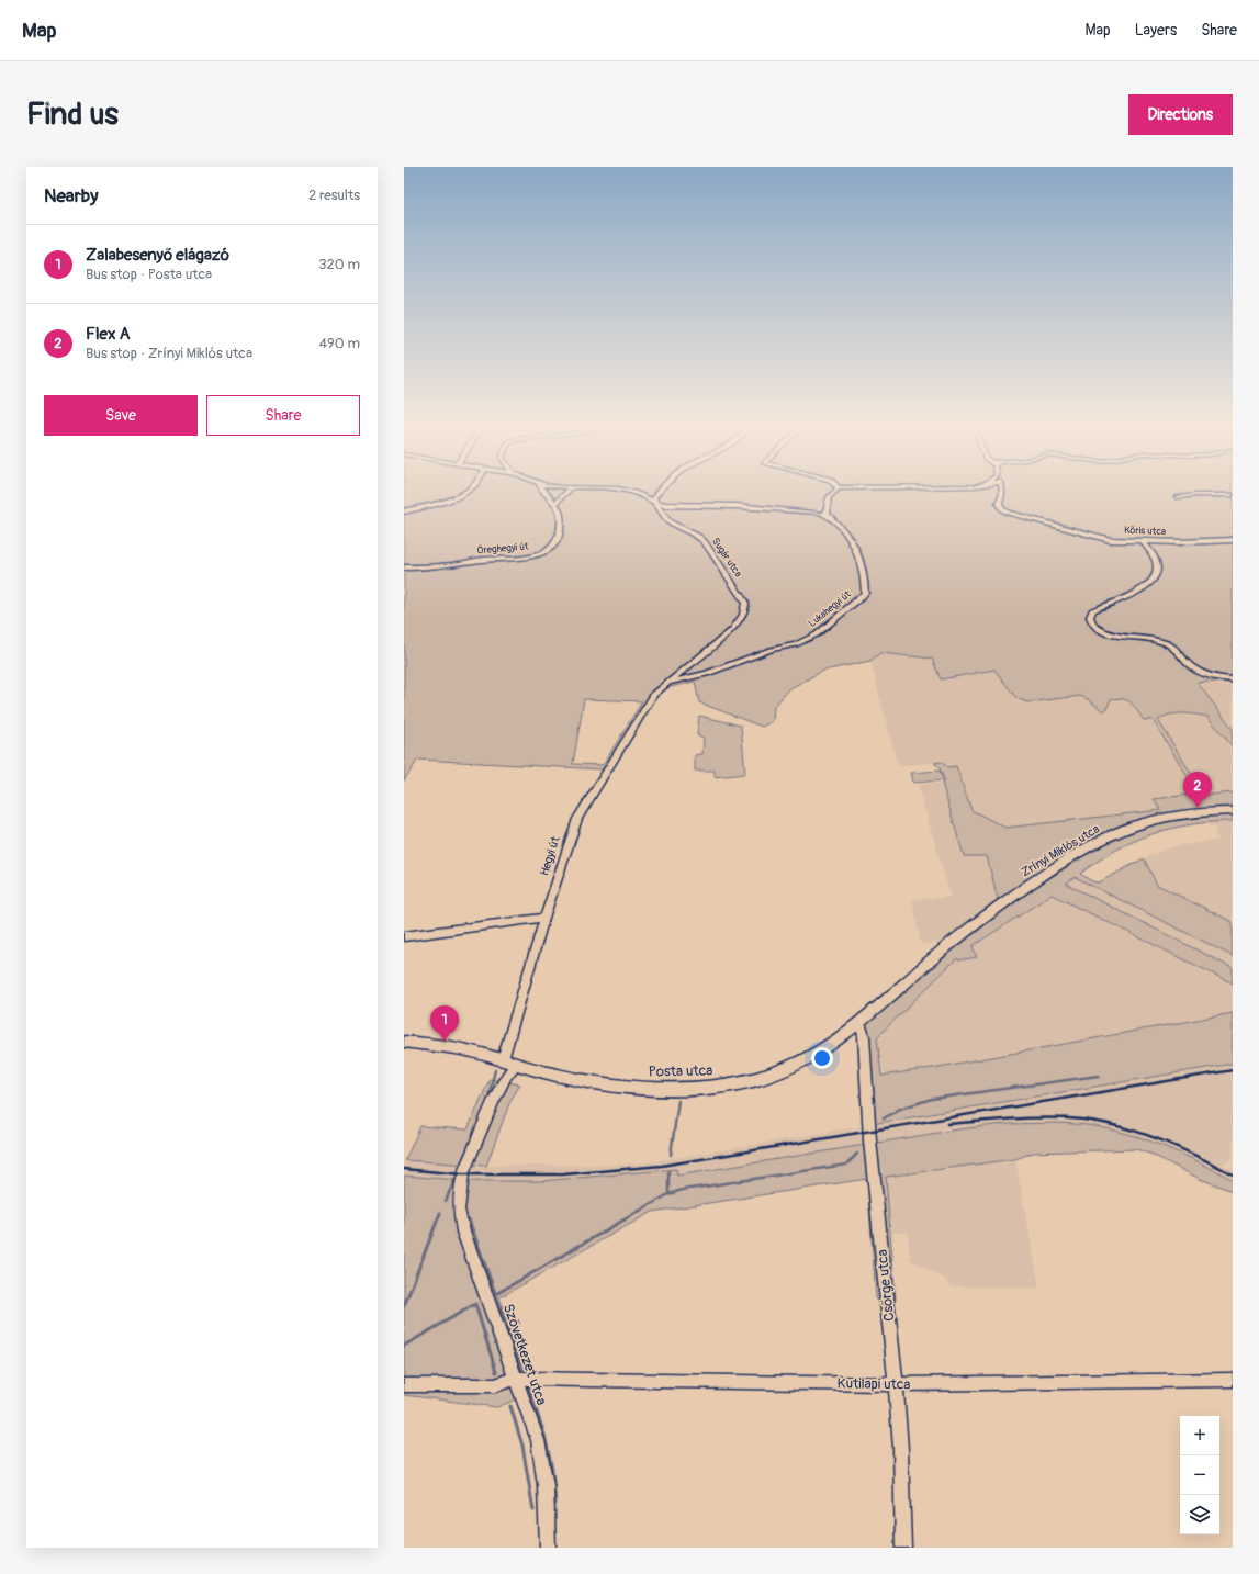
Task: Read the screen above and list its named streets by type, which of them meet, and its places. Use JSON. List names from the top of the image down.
{
  "streets": {
    "main road": ["Zrínyi Miklós utca", "Posta utca"],
    "street": [
      "Kőris utca",
      "Öreghegyi út",
      "Sugár utca",
      "Lukahegyi út",
      "Hegyi út",
      "Csörge utca",
      "Szövetkezet utca",
      "Kutilapi utca"
    ]
  },
  "crossings": [
    ["Sugár utca", "Lukahegyi út"],
    ["Sugár utca", "Hegyi út"],
    ["Lukahegyi út", "Hegyi út"],
    ["Zrínyi Miklós utca", "Posta utca"],
    ["Hegyi út", "Posta utca"],
    ["Posta utca", "Csörge utca"],
    ["Posta utca", "Szövetkezet utca"],
    ["Csörge utca", "Kutilapi utca"],
    ["Szövetkezet utca", "Kutilapi utca"]
  ],
  "page": {
    "header": "Map",
    "nav": ["Map", "Layers", "Share"],
    "buttons": [
      "Directions",
      ["Save", "Share"]
    ],
    "title": "Find us",
    "heading": ["Nearby", "2 results"],
    "list": [
      {
        "mark": "1",
        "name": "Zalabesenyő elágazó",
        "note": "Bus stop · Posta utca",
        "value": "320 m"
      },
      {
        "mark": "2",
        "name": "Flex A",
        "note": "Bus stop · Zrínyi Miklós utca",
        "value": "490 m"
      }
    ],
    "pins": ["2", "1"],
    "map_buttons": ["+", "−"]
  }
}
